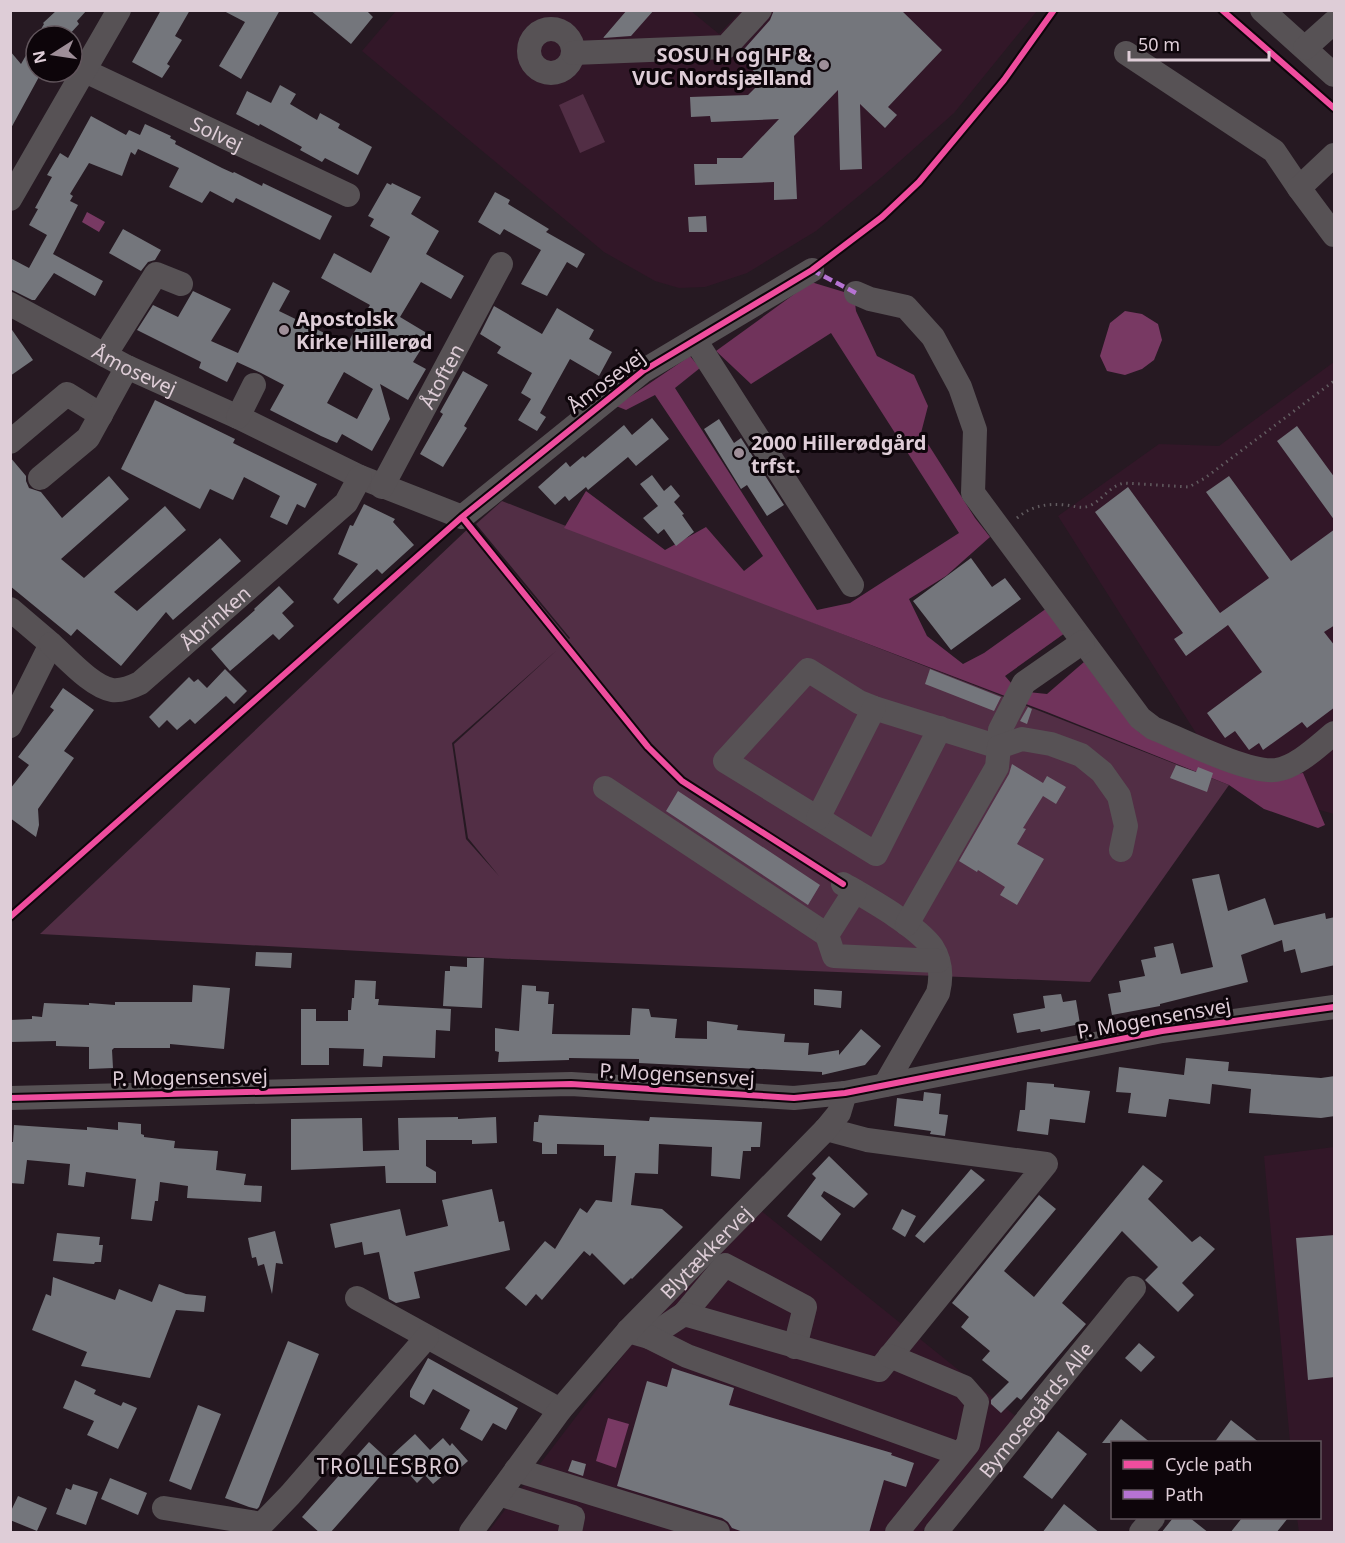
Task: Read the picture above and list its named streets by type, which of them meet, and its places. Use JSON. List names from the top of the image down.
{
  "streets": {
    "street": [
      "Solvej",
      "Åmosevej",
      "Åtoften",
      "Åbrinken",
      "P. Mogensensvej",
      "Blytækkervej",
      "Bymosegårds Alle"
    ]
  },
  "crossings": [
    ["Åmosevej", "Åtoften"],
    ["Åmosevej", "Åbrinken"],
    ["Åtoften", "Åbrinken"],
    ["P. Mogensensvej", "Blytækkervej"]
  ],
  "districts": ["TROLLESBRO"],
  "places": ["SOSU H og HF & VUC Nordsjælland", "Apostolsk Kirke Hillerød", "2000 Hillerødgård trfst."],
  "legend": ["Cycle path", "Path"],
  "scale_bar": "50 m",
  "north": "left"
}
